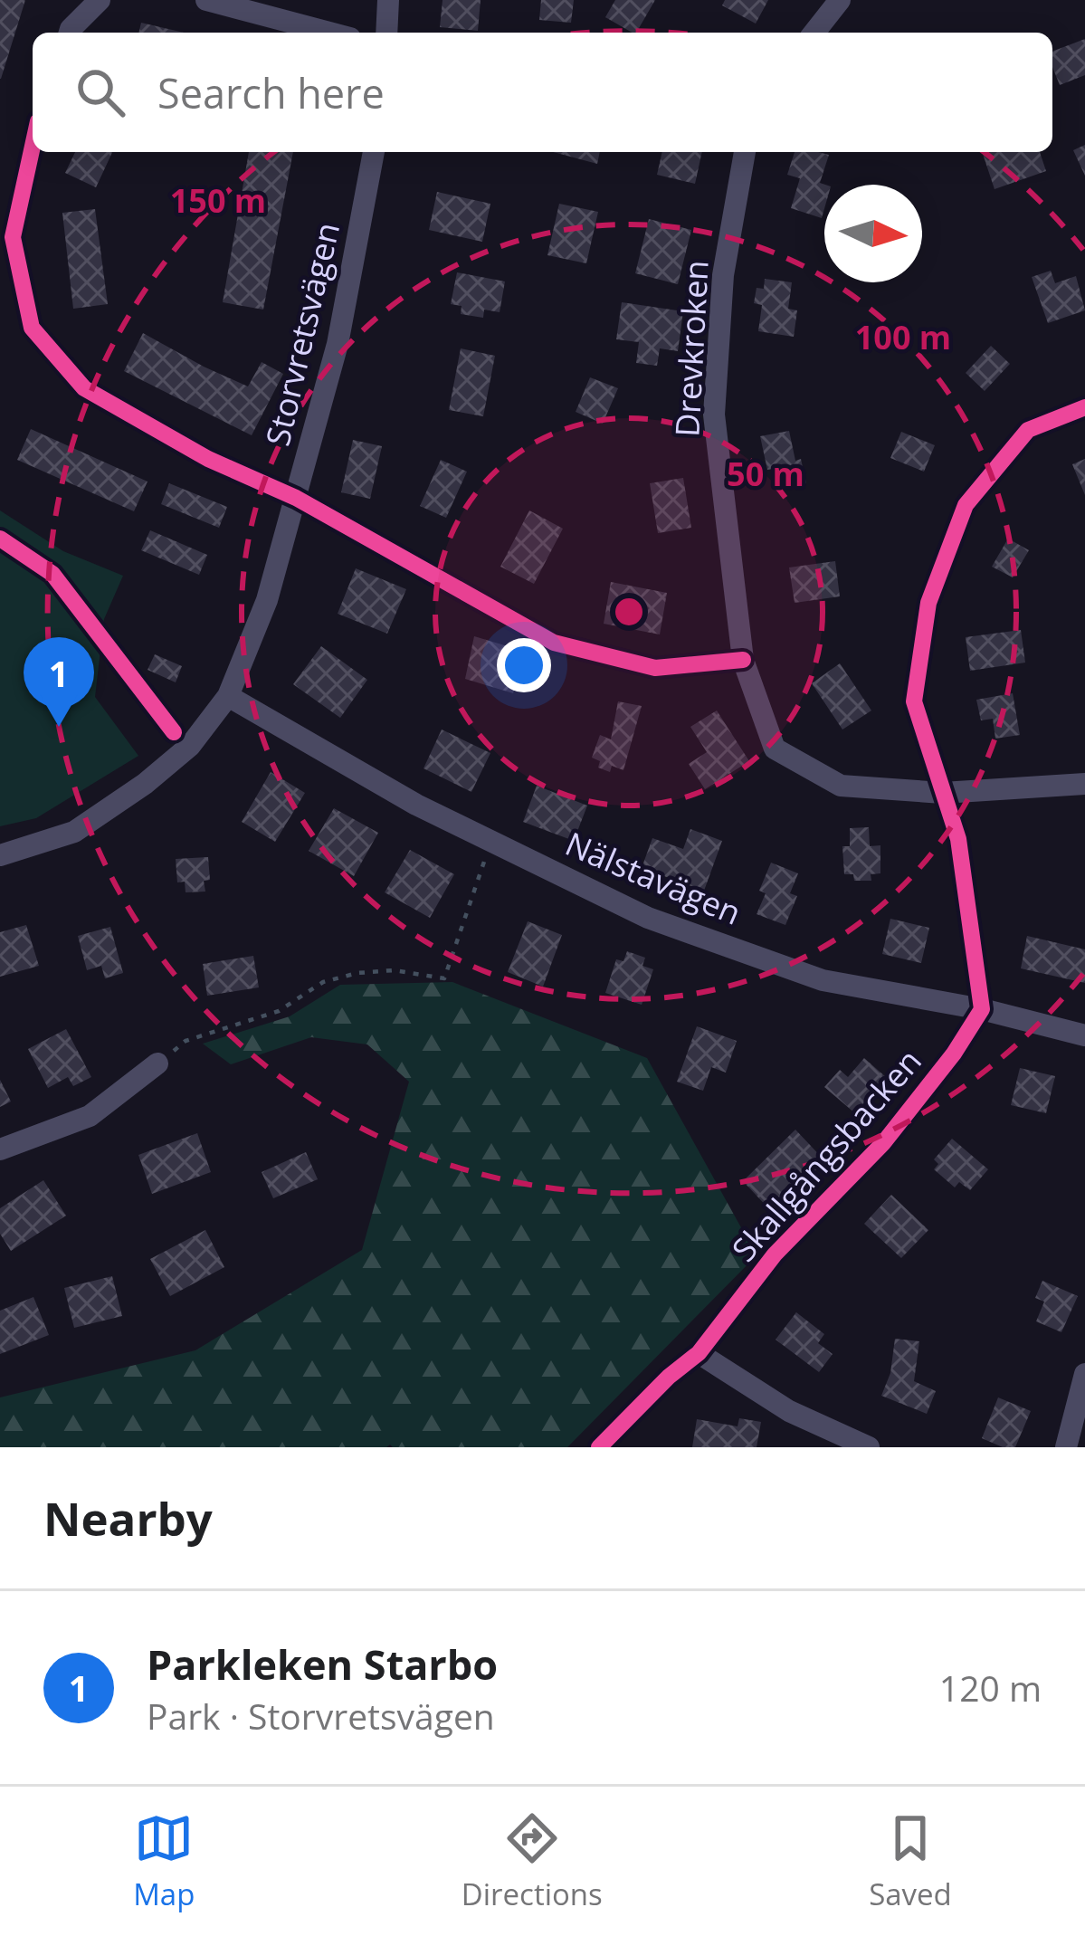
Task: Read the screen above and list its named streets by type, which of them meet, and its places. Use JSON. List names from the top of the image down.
{
  "streets": {
    "street": [
      "Storvretsvägen",
      "Drevkroken",
      "Nälstavägen",
      "Skallgångsbacken"
    ]
  },
  "crossings": [
    ["Storvretsvägen", "Nälstavägen"],
    ["Nälstavägen", "Skallgångsbacken"]
  ],
  "north": "right",
  "page": {
    "search": "Search here",
    "pins": "1",
    "heading": "Nearby",
    "list": [
      {
        "mark": "1",
        "name": "Parkleken Starbo",
        "note": "Park · Storvretsvägen",
        "value": "120 m"
      }
    ],
    "nav": ["Map", "Directions", "Saved"]
  },
  "rings": ["150 m", "100 m", "50 m"]
}
